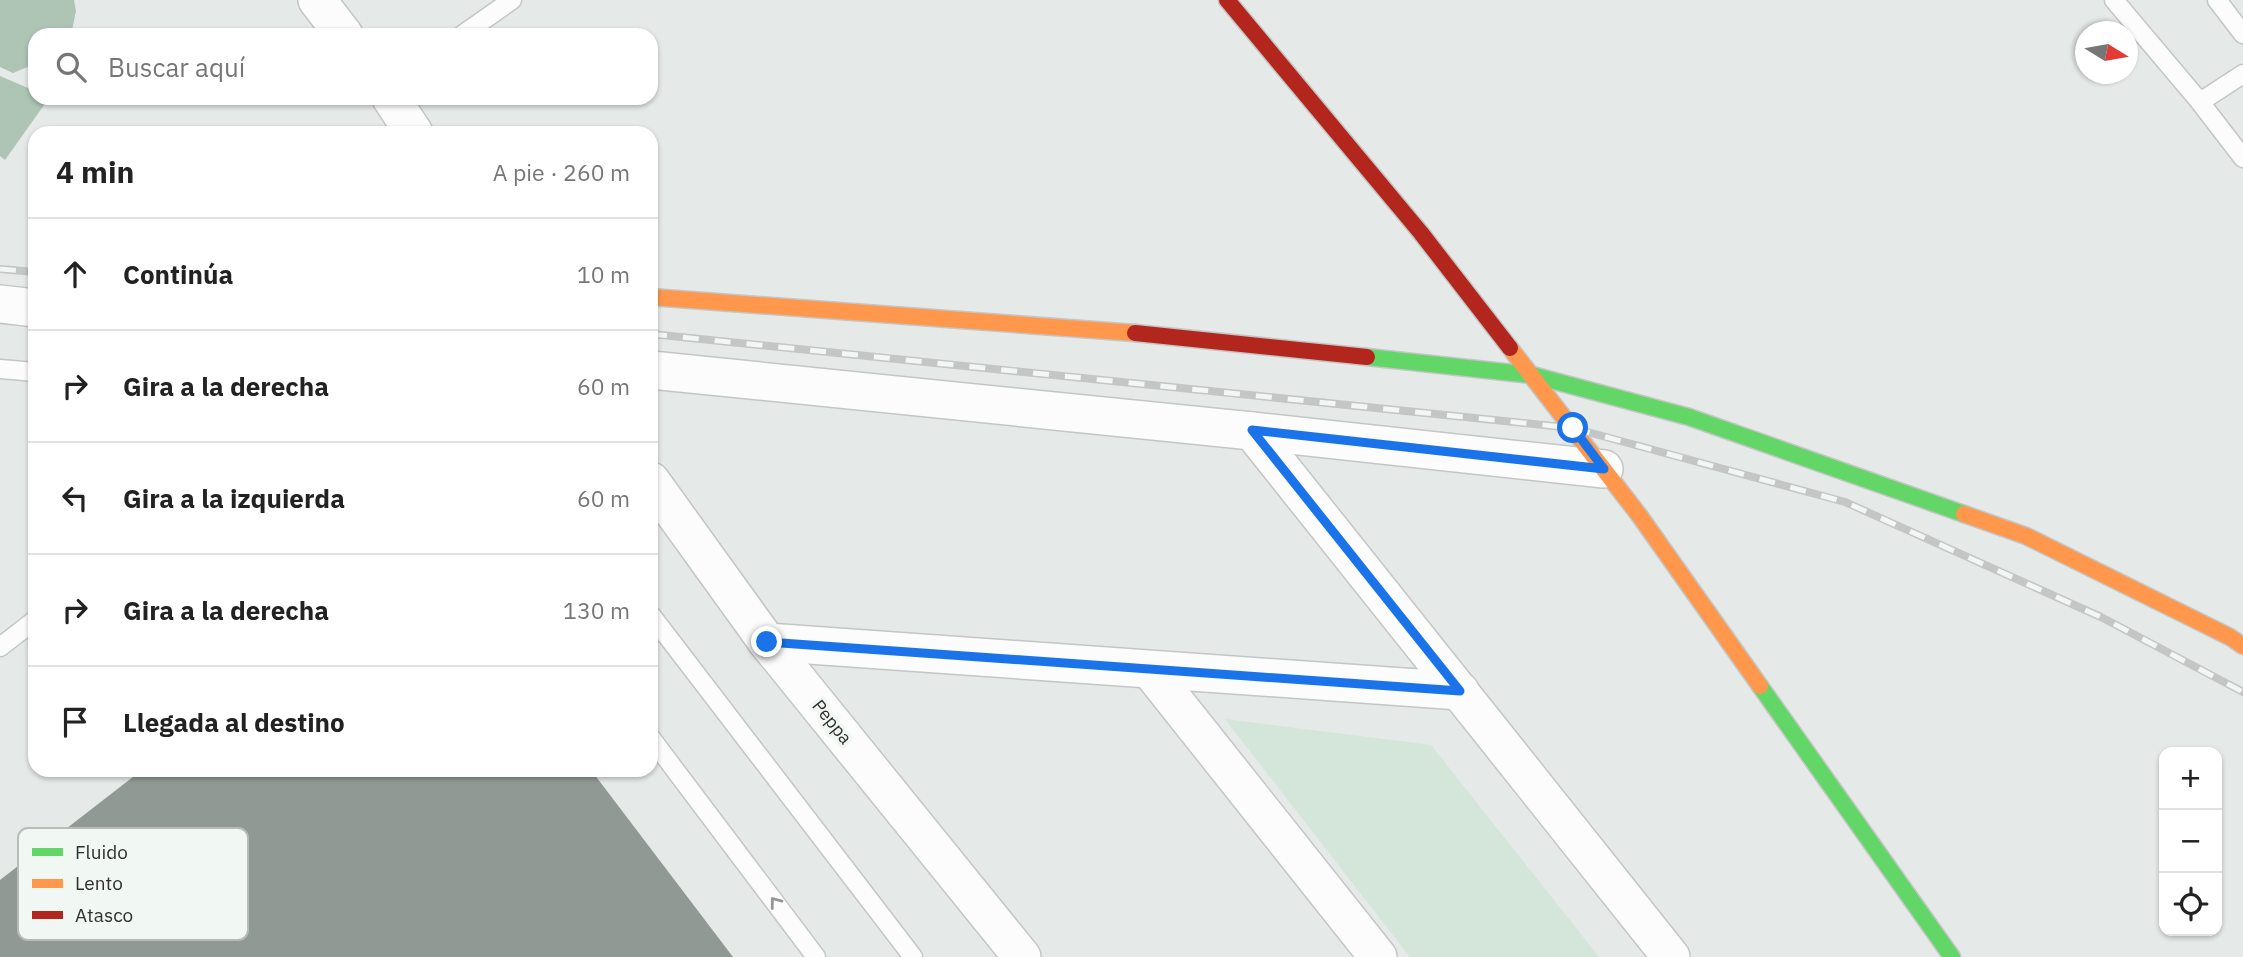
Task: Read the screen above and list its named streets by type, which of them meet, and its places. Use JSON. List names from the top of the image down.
{
  "streets": {
    "street": ["Peppa"]
  },
  "legend": ["Fluido", "Lento", "Atasco"],
  "north": "right",
  "page": {
    "search": "Buscar aquí",
    "heading": ["4 min", "A pie · 260 m"],
    "list": [
      ["Continúa", "10 m"],
      ["Gira a la derecha", "60 m"],
      ["Gira a la izquierda", "60 m"],
      ["Gira a la derecha", "130 m"],
      "Llegada al destino"
    ],
    "map_buttons": ["+", "−"]
  }
}
